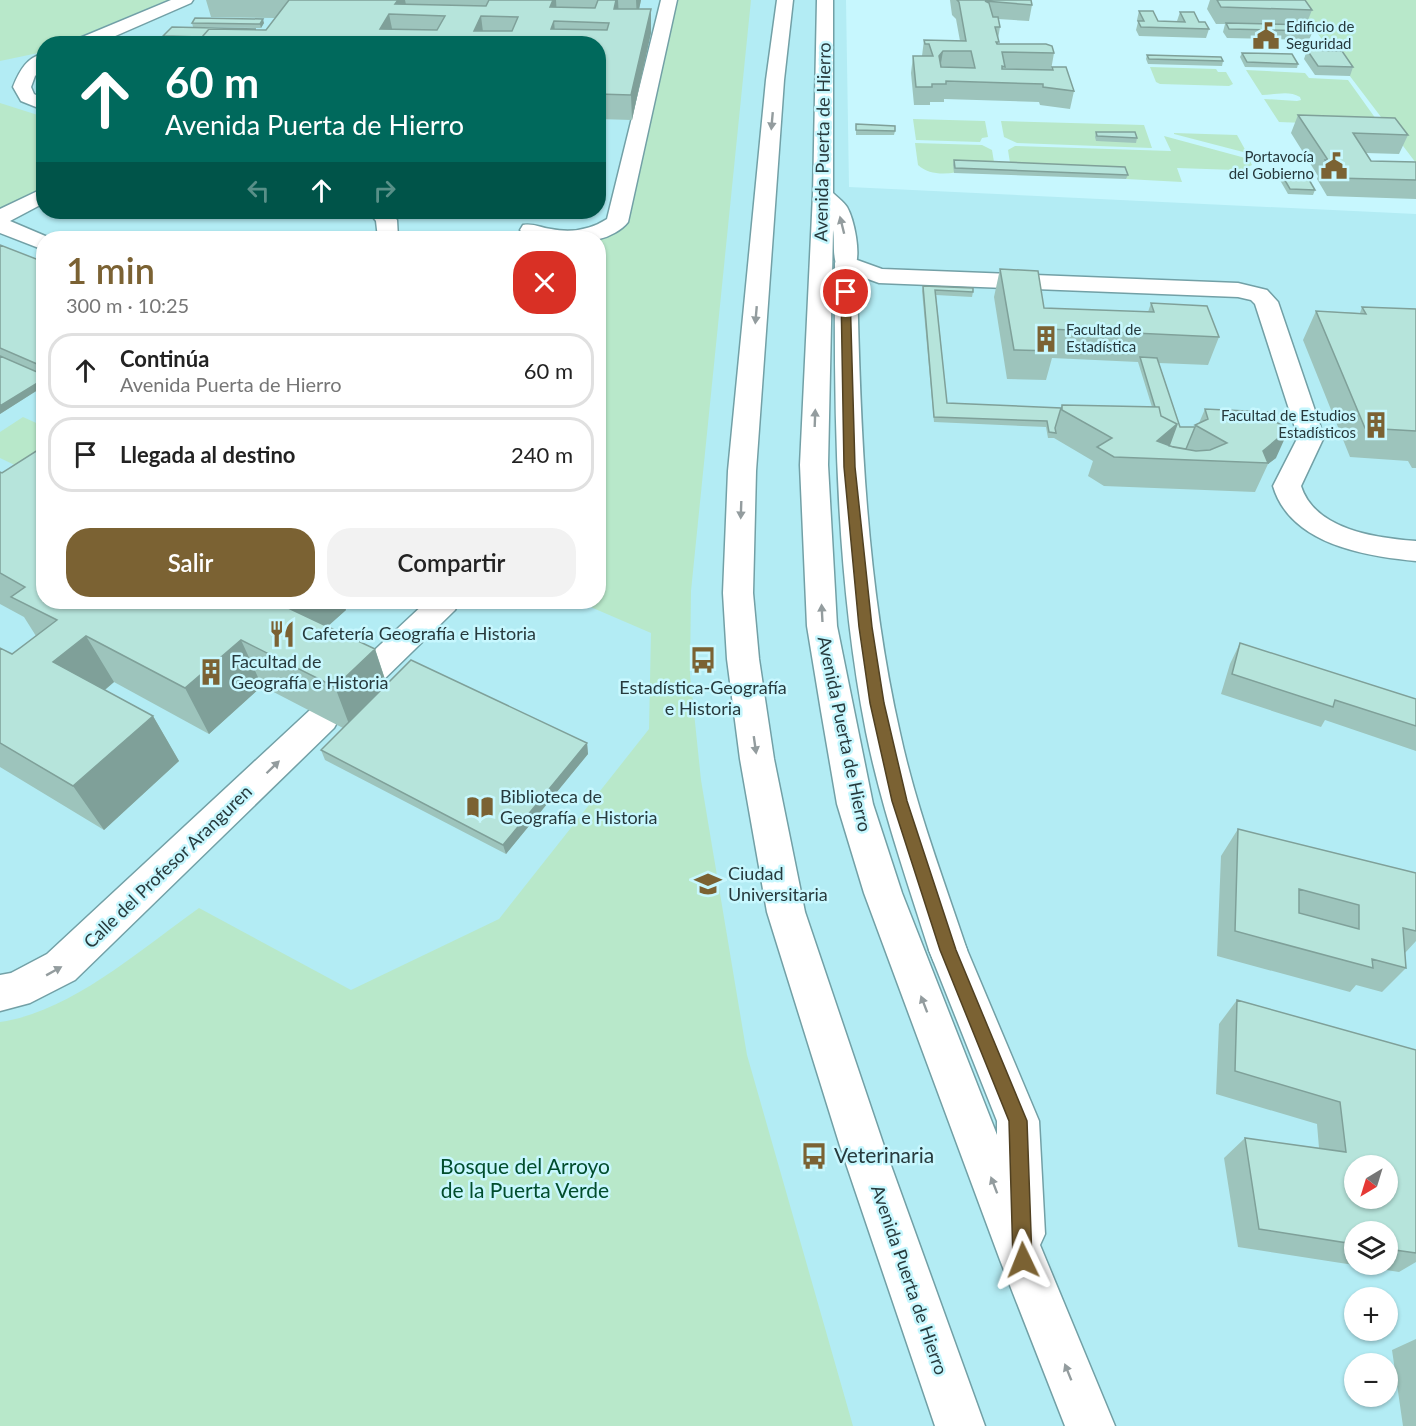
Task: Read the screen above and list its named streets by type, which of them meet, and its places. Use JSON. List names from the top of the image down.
{
  "streets": {
    "main road": ["Avenida Puerta de Hierro", "Calle del Profesor Aranguren"]
  },
  "one_way": ["Calle del Profesor Aranguren"],
  "parks": ["Bosque del Arroyo de la Puerta Verde"],
  "places": {
    "public building": ["Edificio de Seguridad", "Portavocía del Gobierno"],
    "building": ["Facultad de Estadística", "Facultad de Estudios Estadísticos", "Facultad de Geografía e Historia"],
    "restaurant": ["Cafetería Geografía e Historia"],
    "bus stop": ["Estadística-Geografía e Historia", "Veterinaria"],
    "library": ["Biblioteca de Geografía e Historia"],
    "school or university": ["Ciudad Universitaria"]
  },
  "north": "bottom left",
  "page": {
    "turn": ["60 m", "Avenida Puerta de Hierro"],
    "heading": ["1 min", "300 m · 10:25"],
    "list": [
      {
        "name": "Continúa",
        "note": "Avenida Puerta de Hierro",
        "value": "60 m"
      },
      {
        "name": "Llegada al destino",
        "value": "240 m"
      }
    ],
    "buttons": ["Salir", "Compartir"],
    "map_buttons": ["+", "−"]
  }
}
